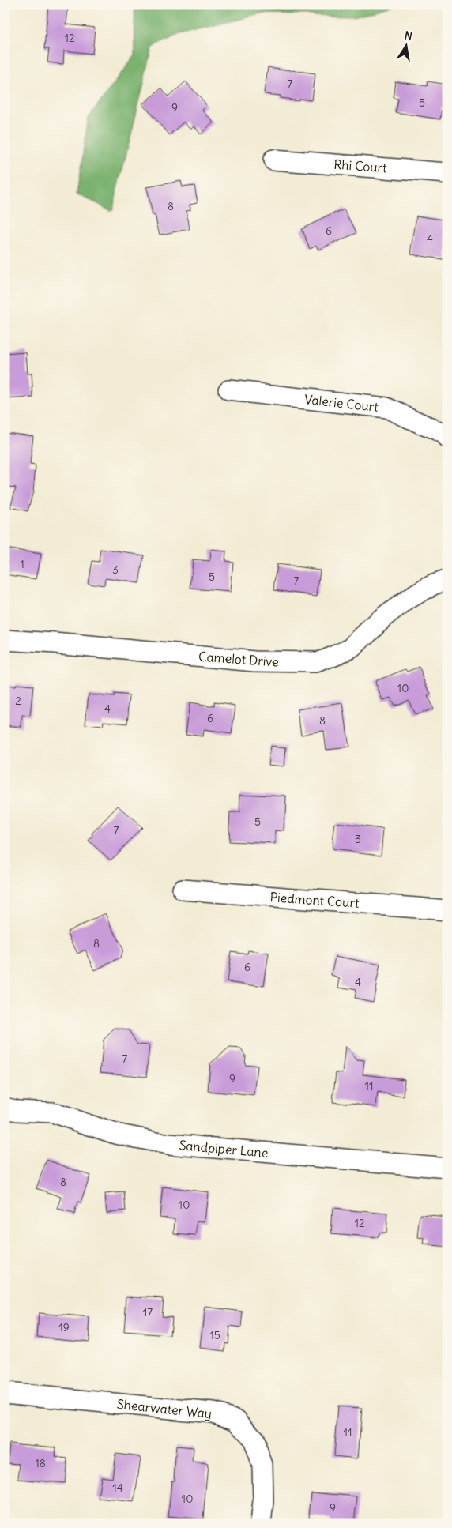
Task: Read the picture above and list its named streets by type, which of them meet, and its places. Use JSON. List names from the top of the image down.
{
  "streets": {
    "street": [
      "Rhi Court",
      "Valerie Court",
      "Camelot Drive",
      "Piedmont Court",
      "Sandpiper Lane",
      "Shearwater Way"
    ]
  },
  "house_numbers": [
    "12",
    "7",
    "5",
    "9",
    "8",
    "6",
    "4",
    "1",
    "3",
    "5",
    "7",
    "10",
    "2",
    "4",
    "6",
    "8",
    "5",
    "7",
    "3",
    "8",
    "6",
    "4",
    "7",
    "9",
    "11",
    "8",
    "10",
    "12",
    "17",
    "19",
    "15",
    "11",
    "18",
    "14",
    "10",
    "9"
  ],
  "north": "top"
}
